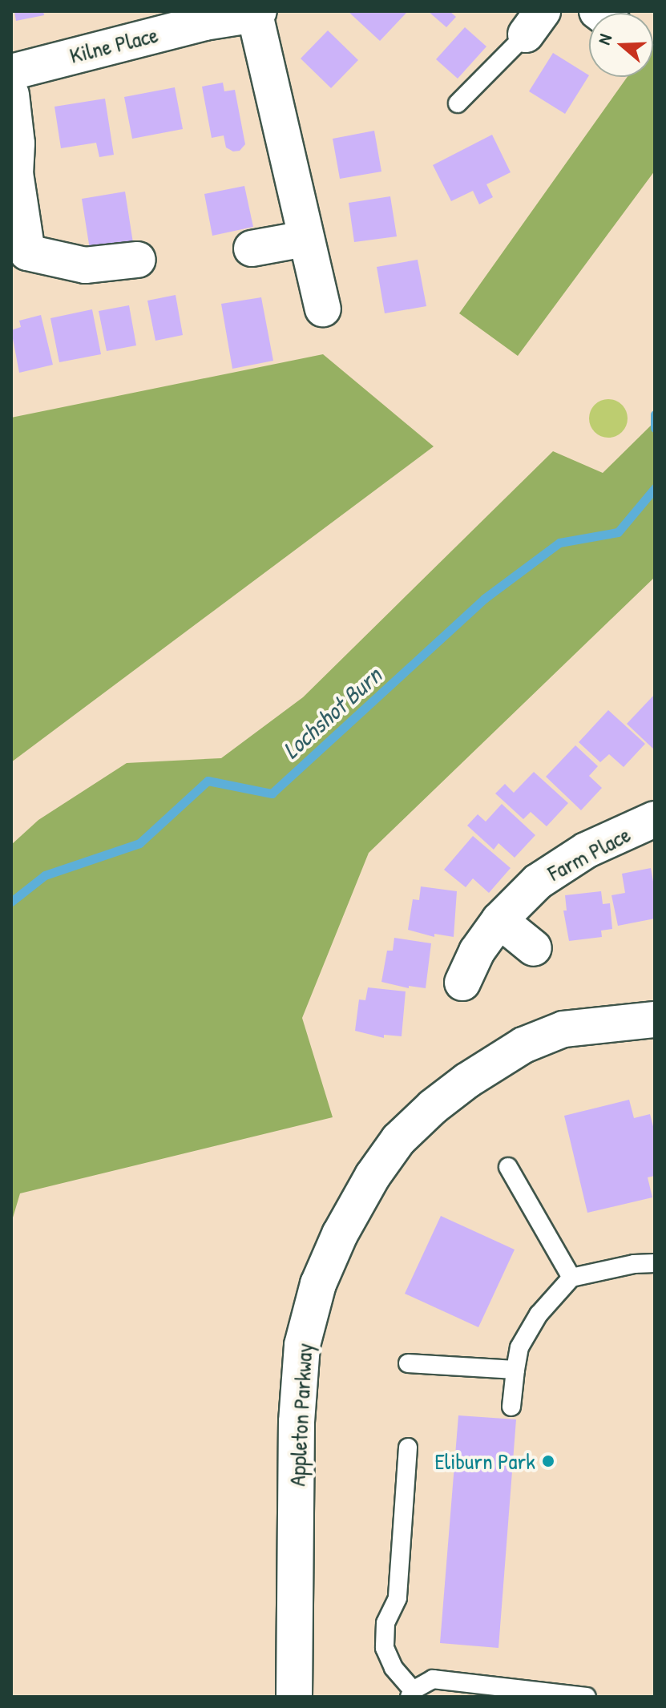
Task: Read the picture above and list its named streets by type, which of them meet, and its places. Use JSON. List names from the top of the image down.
{
  "streets": {
    "street": ["Kilne Place", "Farm Place", "Appleton Parkway"]
  },
  "water": ["Lochshot Burn"],
  "places": ["Eliburn Park"],
  "north": "left"
}
